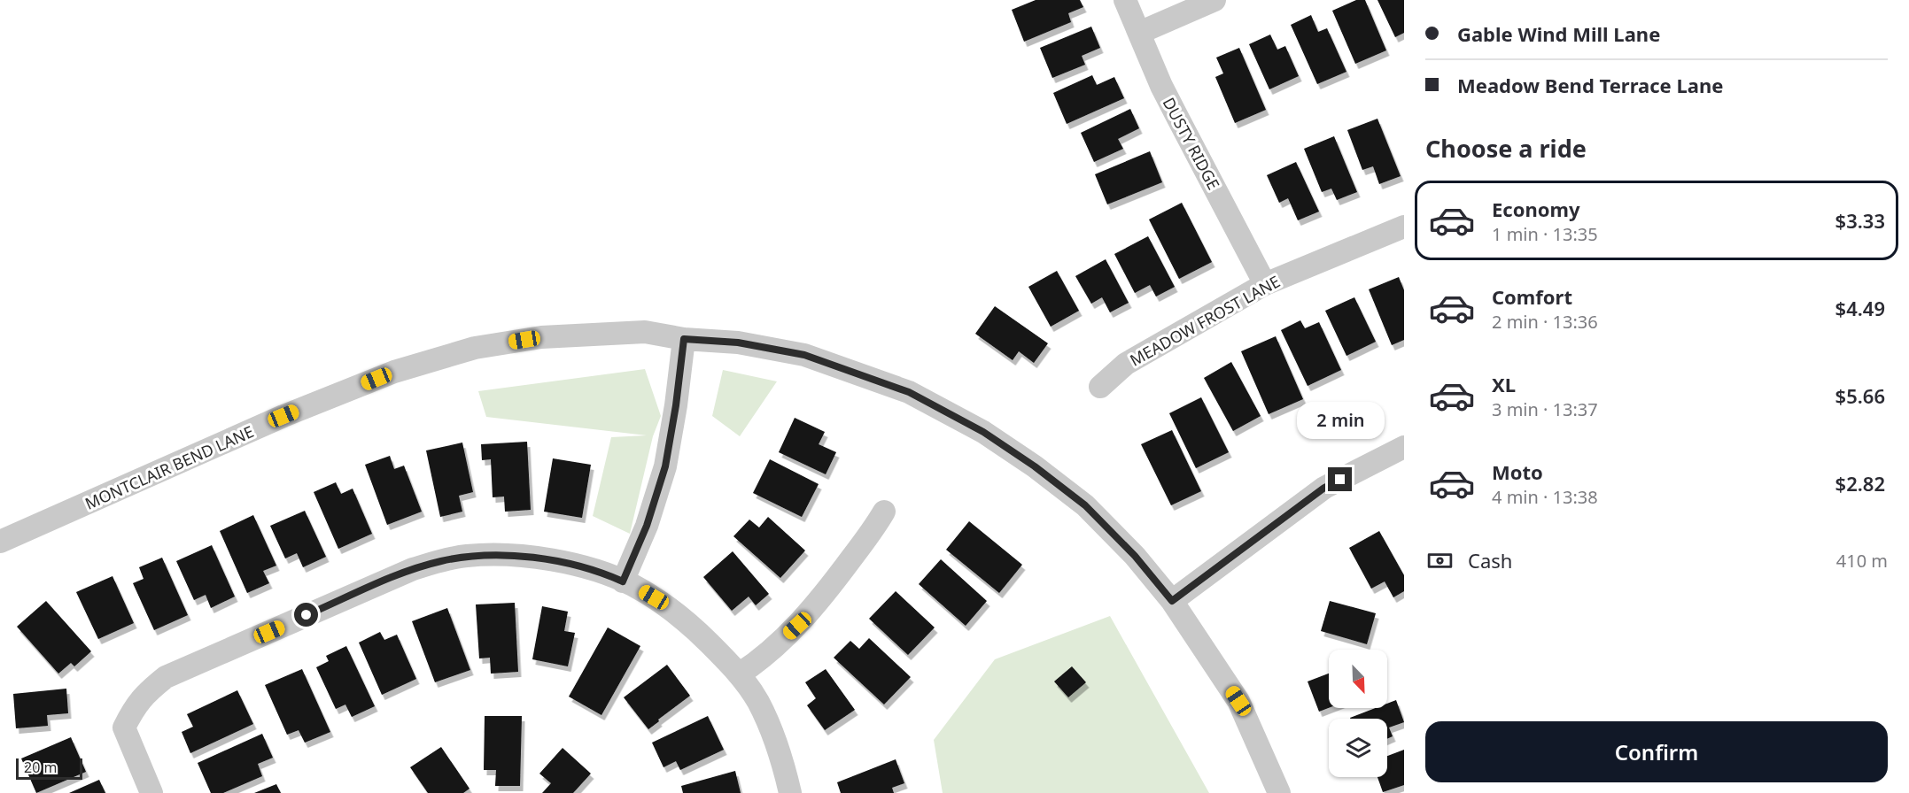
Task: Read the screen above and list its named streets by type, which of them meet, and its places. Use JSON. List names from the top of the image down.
{
  "streets": {
    "street": ["DUSTY RIDGE", "MEADOW FROST LANE", "MONTCLAIR BEND LANE"]
  },
  "crossings": [
    ["DUSTY RIDGE", "MEADOW FROST LANE"]
  ],
  "scale_bar": "20 m",
  "north": "bottom right",
  "page": {
    "banner": ["Gable Wind Mill Lane", "Meadow Bend Terrace Lane"],
    "heading": "Choose a ride",
    "list": [
      {
        "name": "Economy",
        "note": "1 min · 13:35",
        "value": "$3.33"
      },
      {
        "name": "Comfort",
        "note": "2 min · 13:36",
        "value": "$4.49"
      },
      {
        "name": "XL",
        "note": "3 min · 13:37",
        "value": "$5.66"
      },
      {
        "name": "Moto",
        "note": "4 min · 13:38",
        "value": "$2.82"
      }
    ],
    "bubble": "2 min",
    "pay": ["Cash", "410 m"],
    "buttons": "Confirm",
    "scale": "20 m"
  }
}
